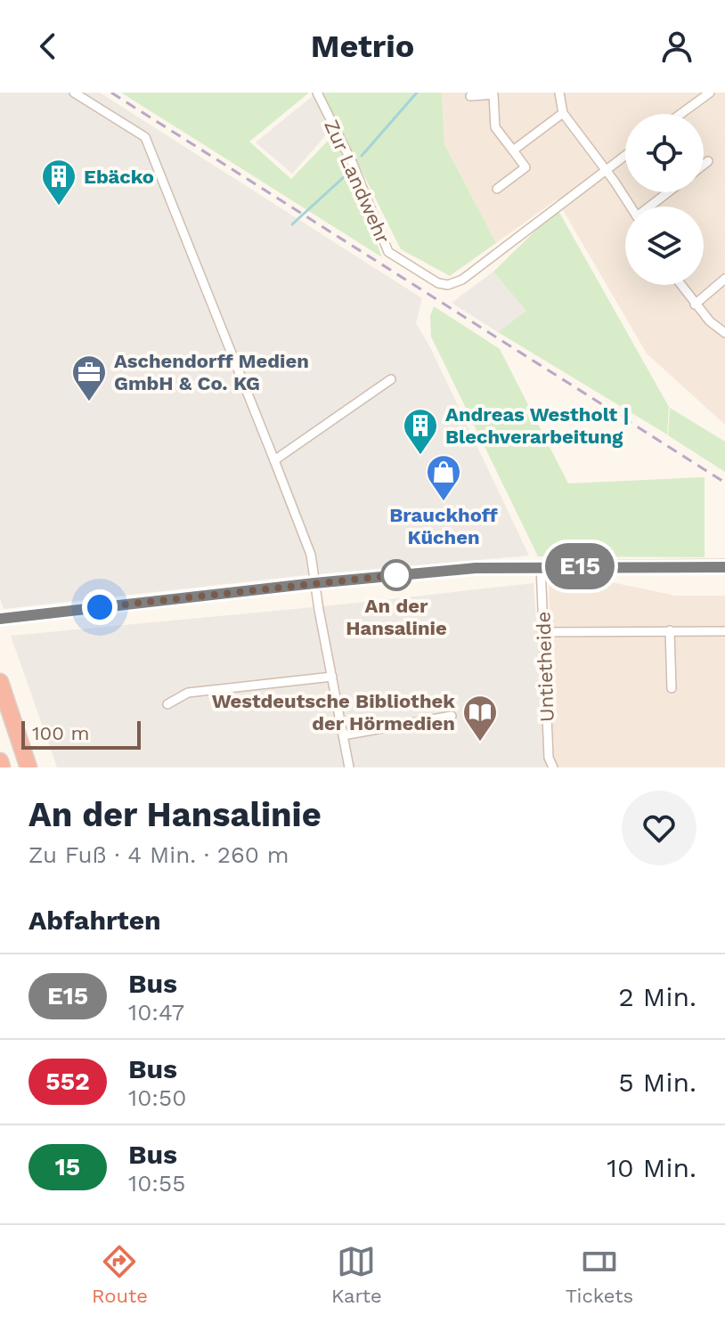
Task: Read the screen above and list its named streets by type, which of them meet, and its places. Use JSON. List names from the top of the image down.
{
  "streets": {
    "street": ["Zur Landwehr", "Untietheide"]
  },
  "places": {
    "building": ["Ebäcko", "Andreas Westholt | Blechverarbeitung"],
    "office": ["Aschendorff Medien GmbH & Co. KG"],
    "shop": ["Brauckhoff Küchen"],
    "other": ["An der Hansalinie"],
    "library": ["Westdeutsche Bibliothek der Hörmedien"]
  },
  "lines": ["bus line E15"],
  "scale_bar": "100 m",
  "page": {
    "header": "Metrio",
    "on_map": "E15",
    "scale": "100 m",
    "heading": [
      ["An der Hansalinie", "Zu Fuß · 4 Min. · 260 m"],
      "Abfahrten"
    ],
    "list": [
      {
        "mark": "E15",
        "name": "Bus",
        "note": "10:47",
        "value": "2 Min."
      },
      {
        "mark": "552",
        "name": "Bus",
        "note": "10:50",
        "value": "5 Min."
      },
      {
        "mark": "15",
        "name": "Bus",
        "note": "10:55",
        "value": "10 Min."
      }
    ],
    "tabs": ["Route", "Karte", "Tickets"]
  }
}
